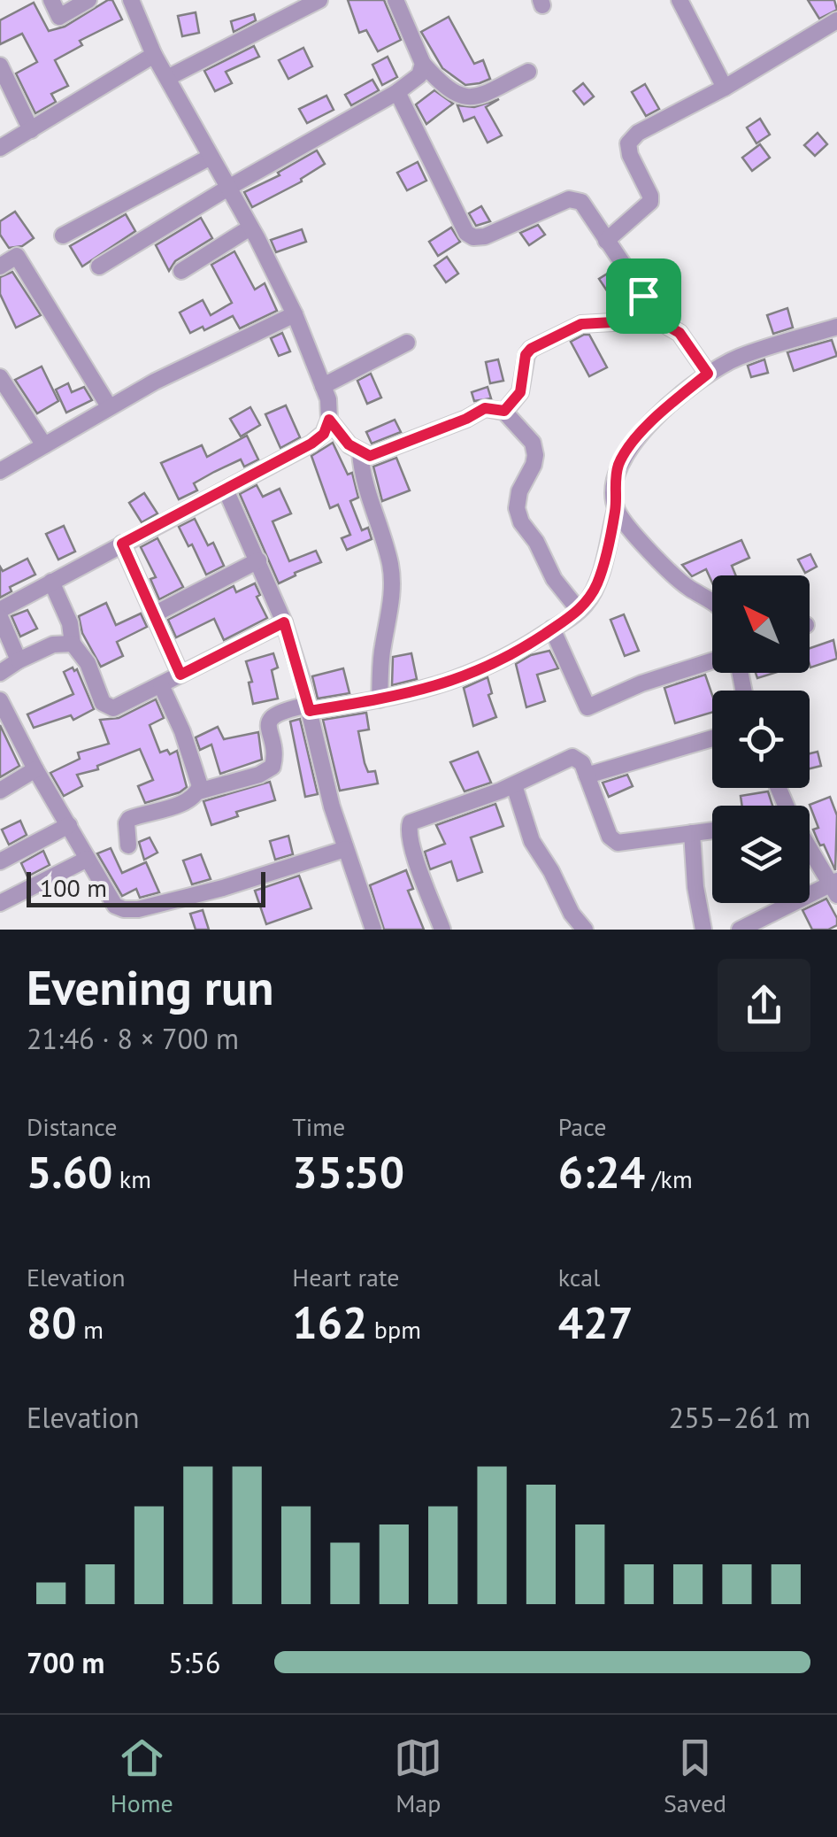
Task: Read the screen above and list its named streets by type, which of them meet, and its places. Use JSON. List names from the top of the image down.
{
  "scale_bar": "100 m",
  "north": "top left",
  "page": {
    "scale": "100 m",
    "heading": ["Evening run", "21:46 · 8 × 700 m"],
    "stats": [
      ["Distance", "5.60 km"],
      ["Time", "35:50"],
      ["Pace", "6:24 /km"],
      ["Elevation", "80 m"],
      ["Heart rate", "162 bpm"],
      ["kcal", "427"]
    ],
    "chart": ["Elevation", "255–261 m"],
    "list": [
      {
        "name": "700 m",
        "note": "5:56"
      }
    ],
    "tabs": ["Home", "Map", "Saved"]
  }
}
